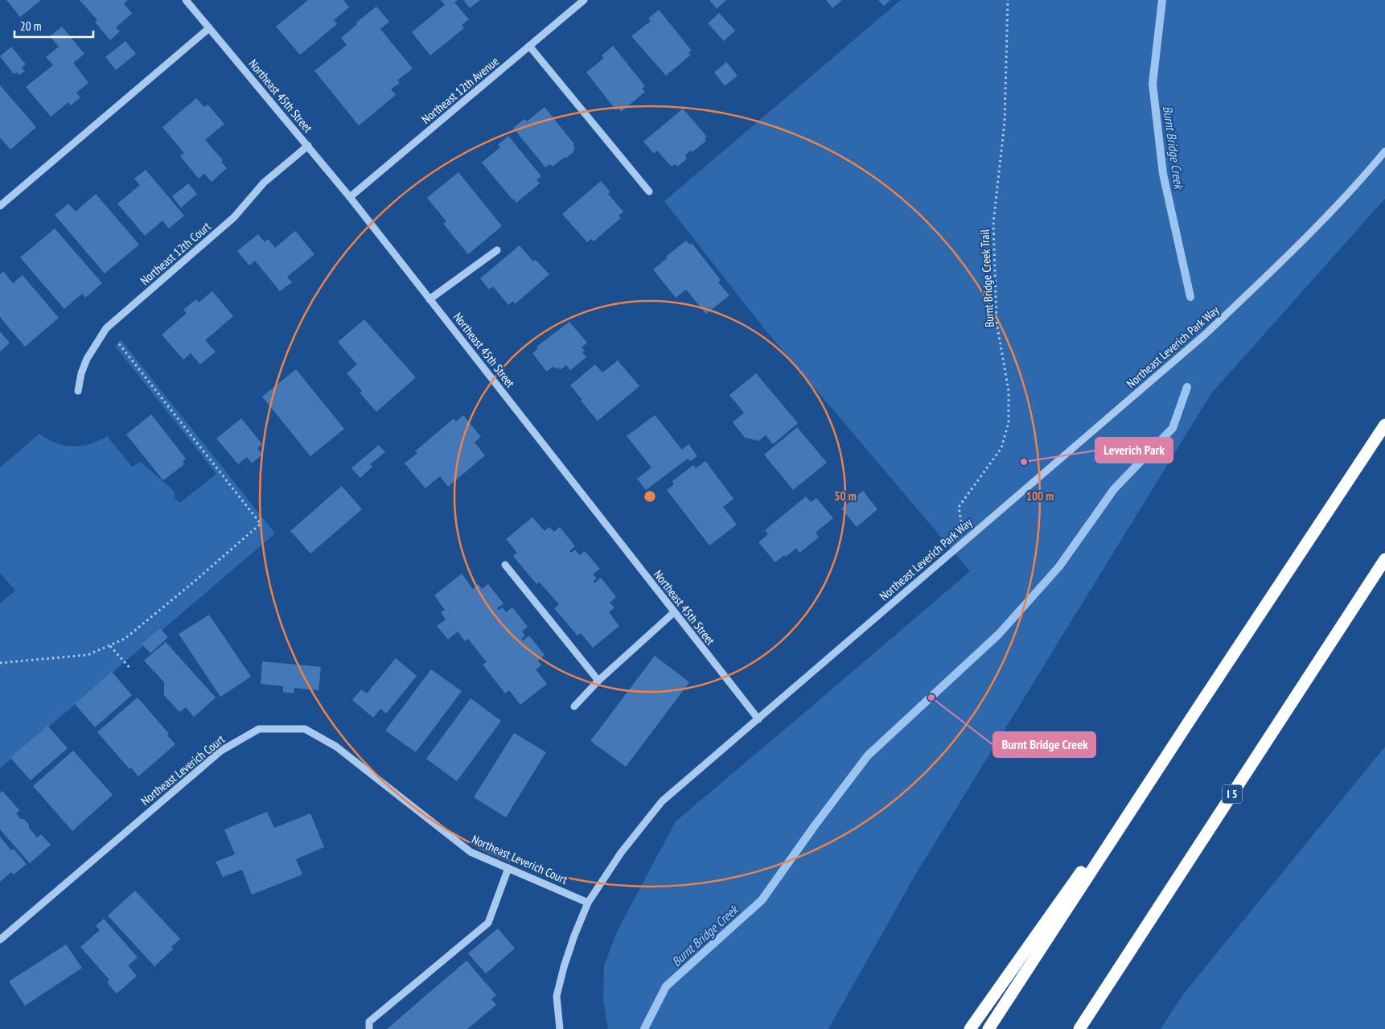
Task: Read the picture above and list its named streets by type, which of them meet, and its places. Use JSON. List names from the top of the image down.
{
  "streets": {
    "highway": ["I 5"],
    "street": [
      "Northeast 12th Avenue",
      "Northeast 45th Street",
      "Northeast 12th Court",
      "Northeast Leverich Park Way",
      "Northeast Leverich Court"
    ],
    "path": ["Burnt Bridge Creek Trail"]
  },
  "crossings": [
    ["Northeast 12th Avenue", "Northeast 45th Street"],
    ["Northeast 45th Street", "Northeast 12th Court"],
    ["Northeast 45th Street", "Northeast Leverich Park Way"],
    ["Burnt Bridge Creek Trail", "Northeast Leverich Park Way"],
    ["Northeast Leverich Park Way", "Northeast Leverich Court"]
  ],
  "water": ["Burnt Bridge Creek"],
  "places": ["Leverich Park", "Burnt Bridge Creek"],
  "scale_bar": "20 m",
  "rings": ["50 m", "100 m"]
}
